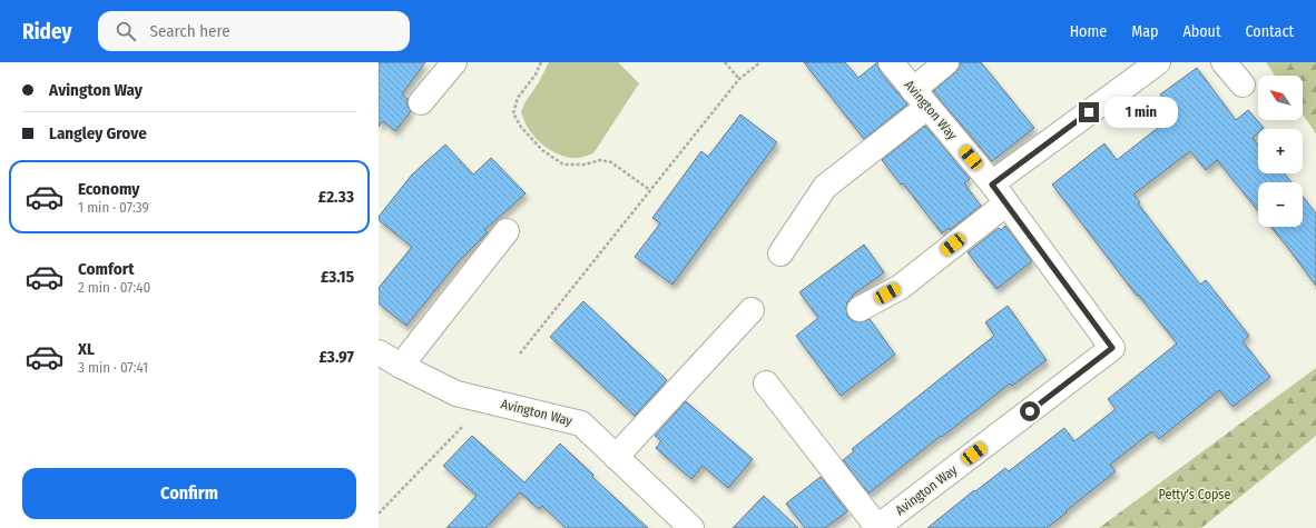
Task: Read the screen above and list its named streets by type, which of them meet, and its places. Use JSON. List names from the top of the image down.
{
  "streets": {
    "street": ["Avington Way"]
  },
  "parks": ["Petty's Copse"],
  "north": "top left",
  "page": {
    "header": "Ridey",
    "search": "Search here",
    "nav": [
      "Home",
      "Map",
      "About",
      "Contact"
    ],
    "banner": ["Avington Way", "Langley Grove"],
    "map_buttons": ["+", "−"],
    "bubble": "1 min",
    "list": [
      {
        "name": "Economy",
        "note": "1 min · 07:39",
        "value": "£2.33"
      },
      {
        "name": "Comfort",
        "note": "2 min · 07:40",
        "value": "£3.15"
      },
      {
        "name": "XL",
        "note": "3 min · 07:41",
        "value": "£3.97"
      }
    ],
    "buttons": "Confirm"
  }
}
